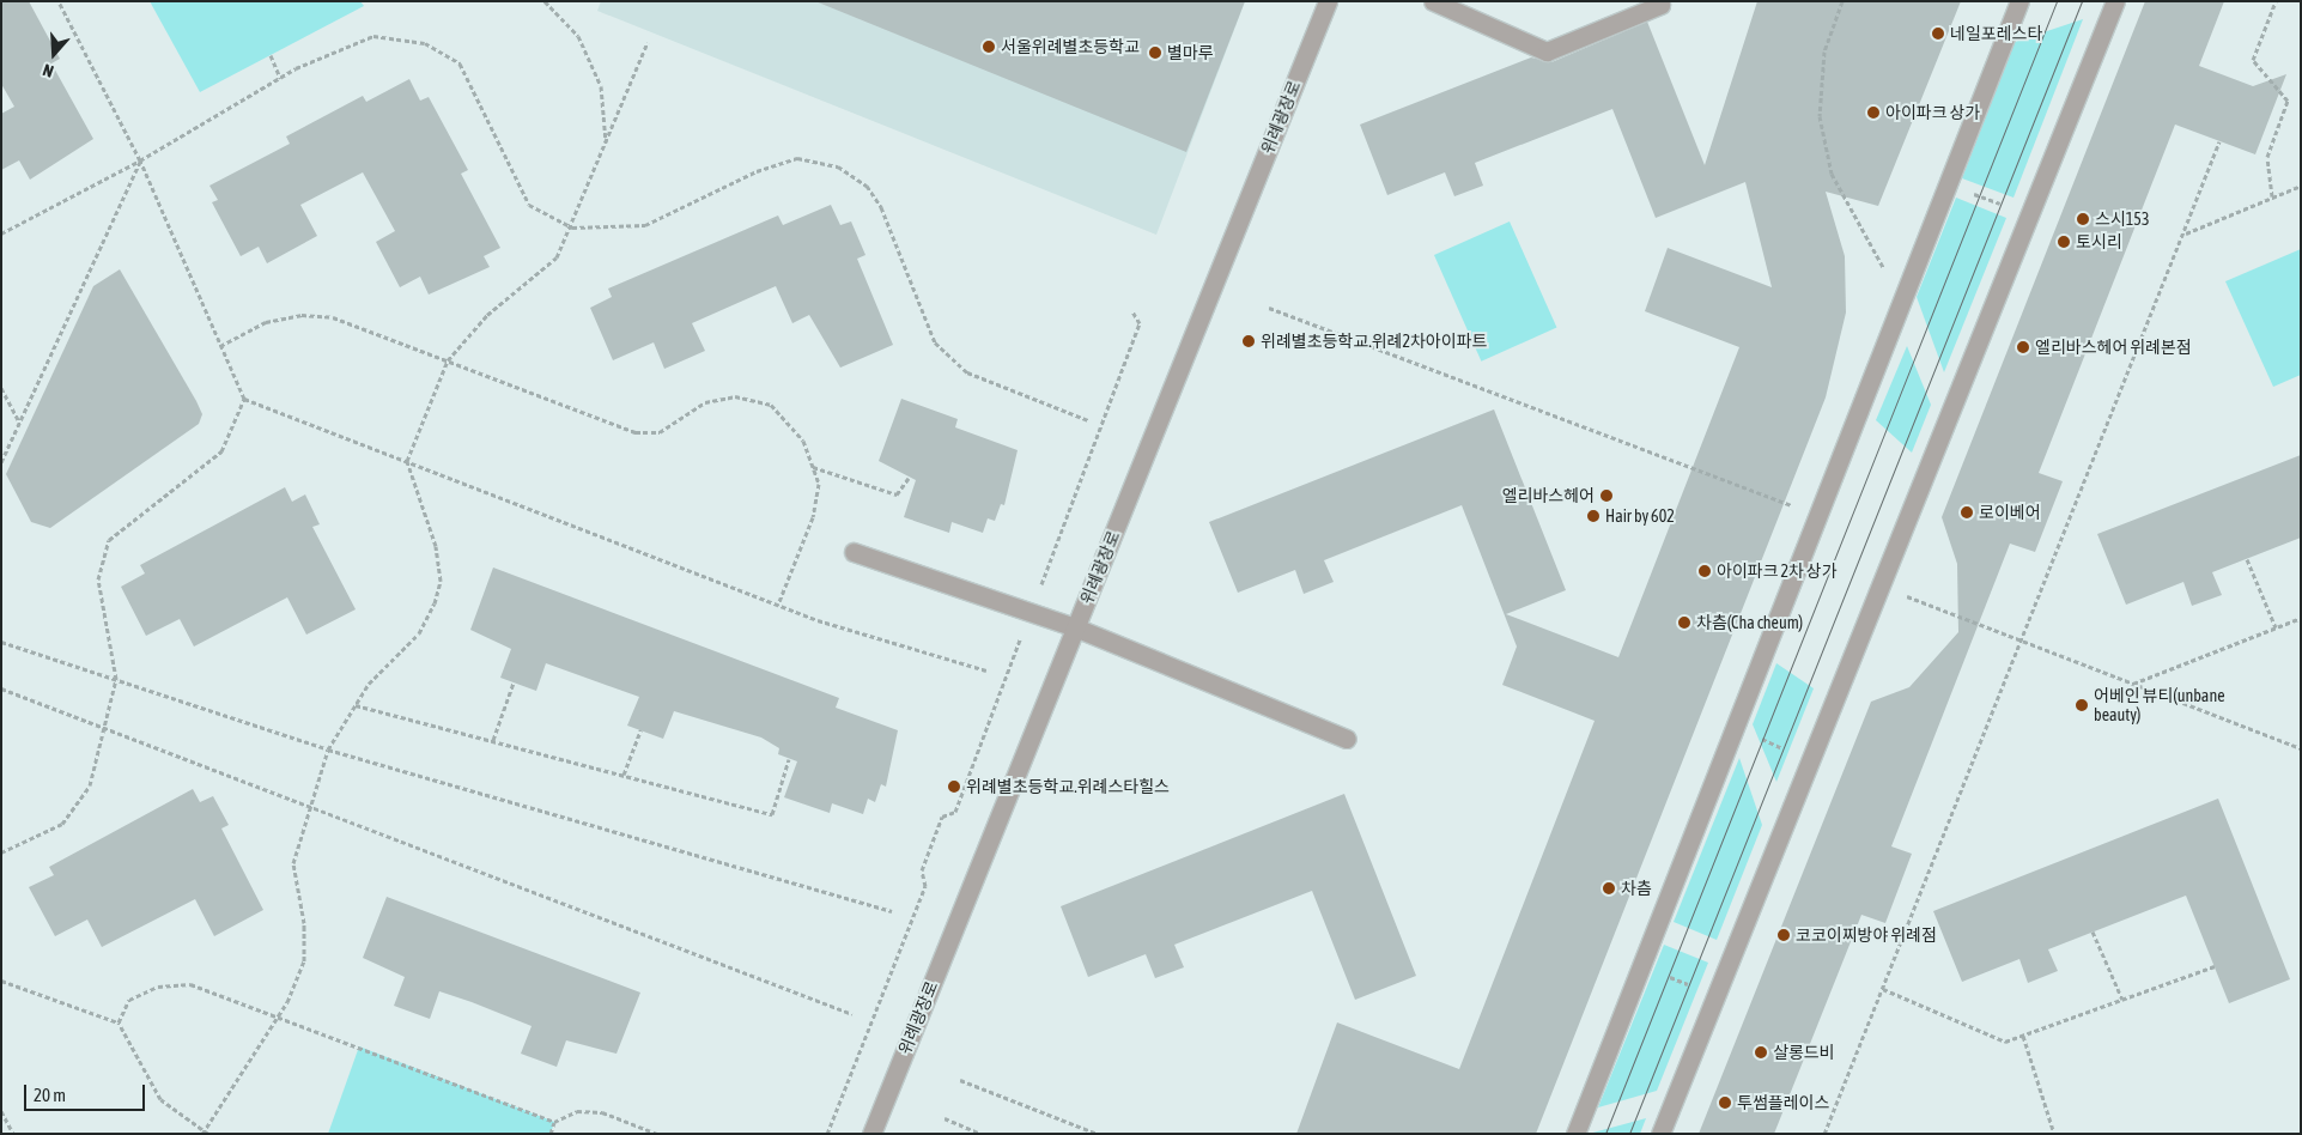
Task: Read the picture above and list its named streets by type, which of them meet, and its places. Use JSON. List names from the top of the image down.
{
  "streets": {
    "street": ["위례광장로"]
  },
  "places": [
    "네일포레스타",
    "서울위례별초등학교",
    "별마루",
    "아이파크 상가",
    "스시153",
    "토시리",
    "위례별초등학교.위례2차아이파트",
    "엘리바스헤어 위례본점",
    "엘리바스헤어",
    "로이베어",
    "Hair by 602",
    "아이파크 2차 상가",
    "차츰(Cha cheum)",
    "어베인 뷰티(unbane beauty)",
    "위례별초등학교.위례스타힐스",
    "차츰",
    "코코이찌방야 위례점",
    "살롱드비",
    "투썸플레이스"
  ],
  "scale_bar": "20 m",
  "north": "bottom"
}
